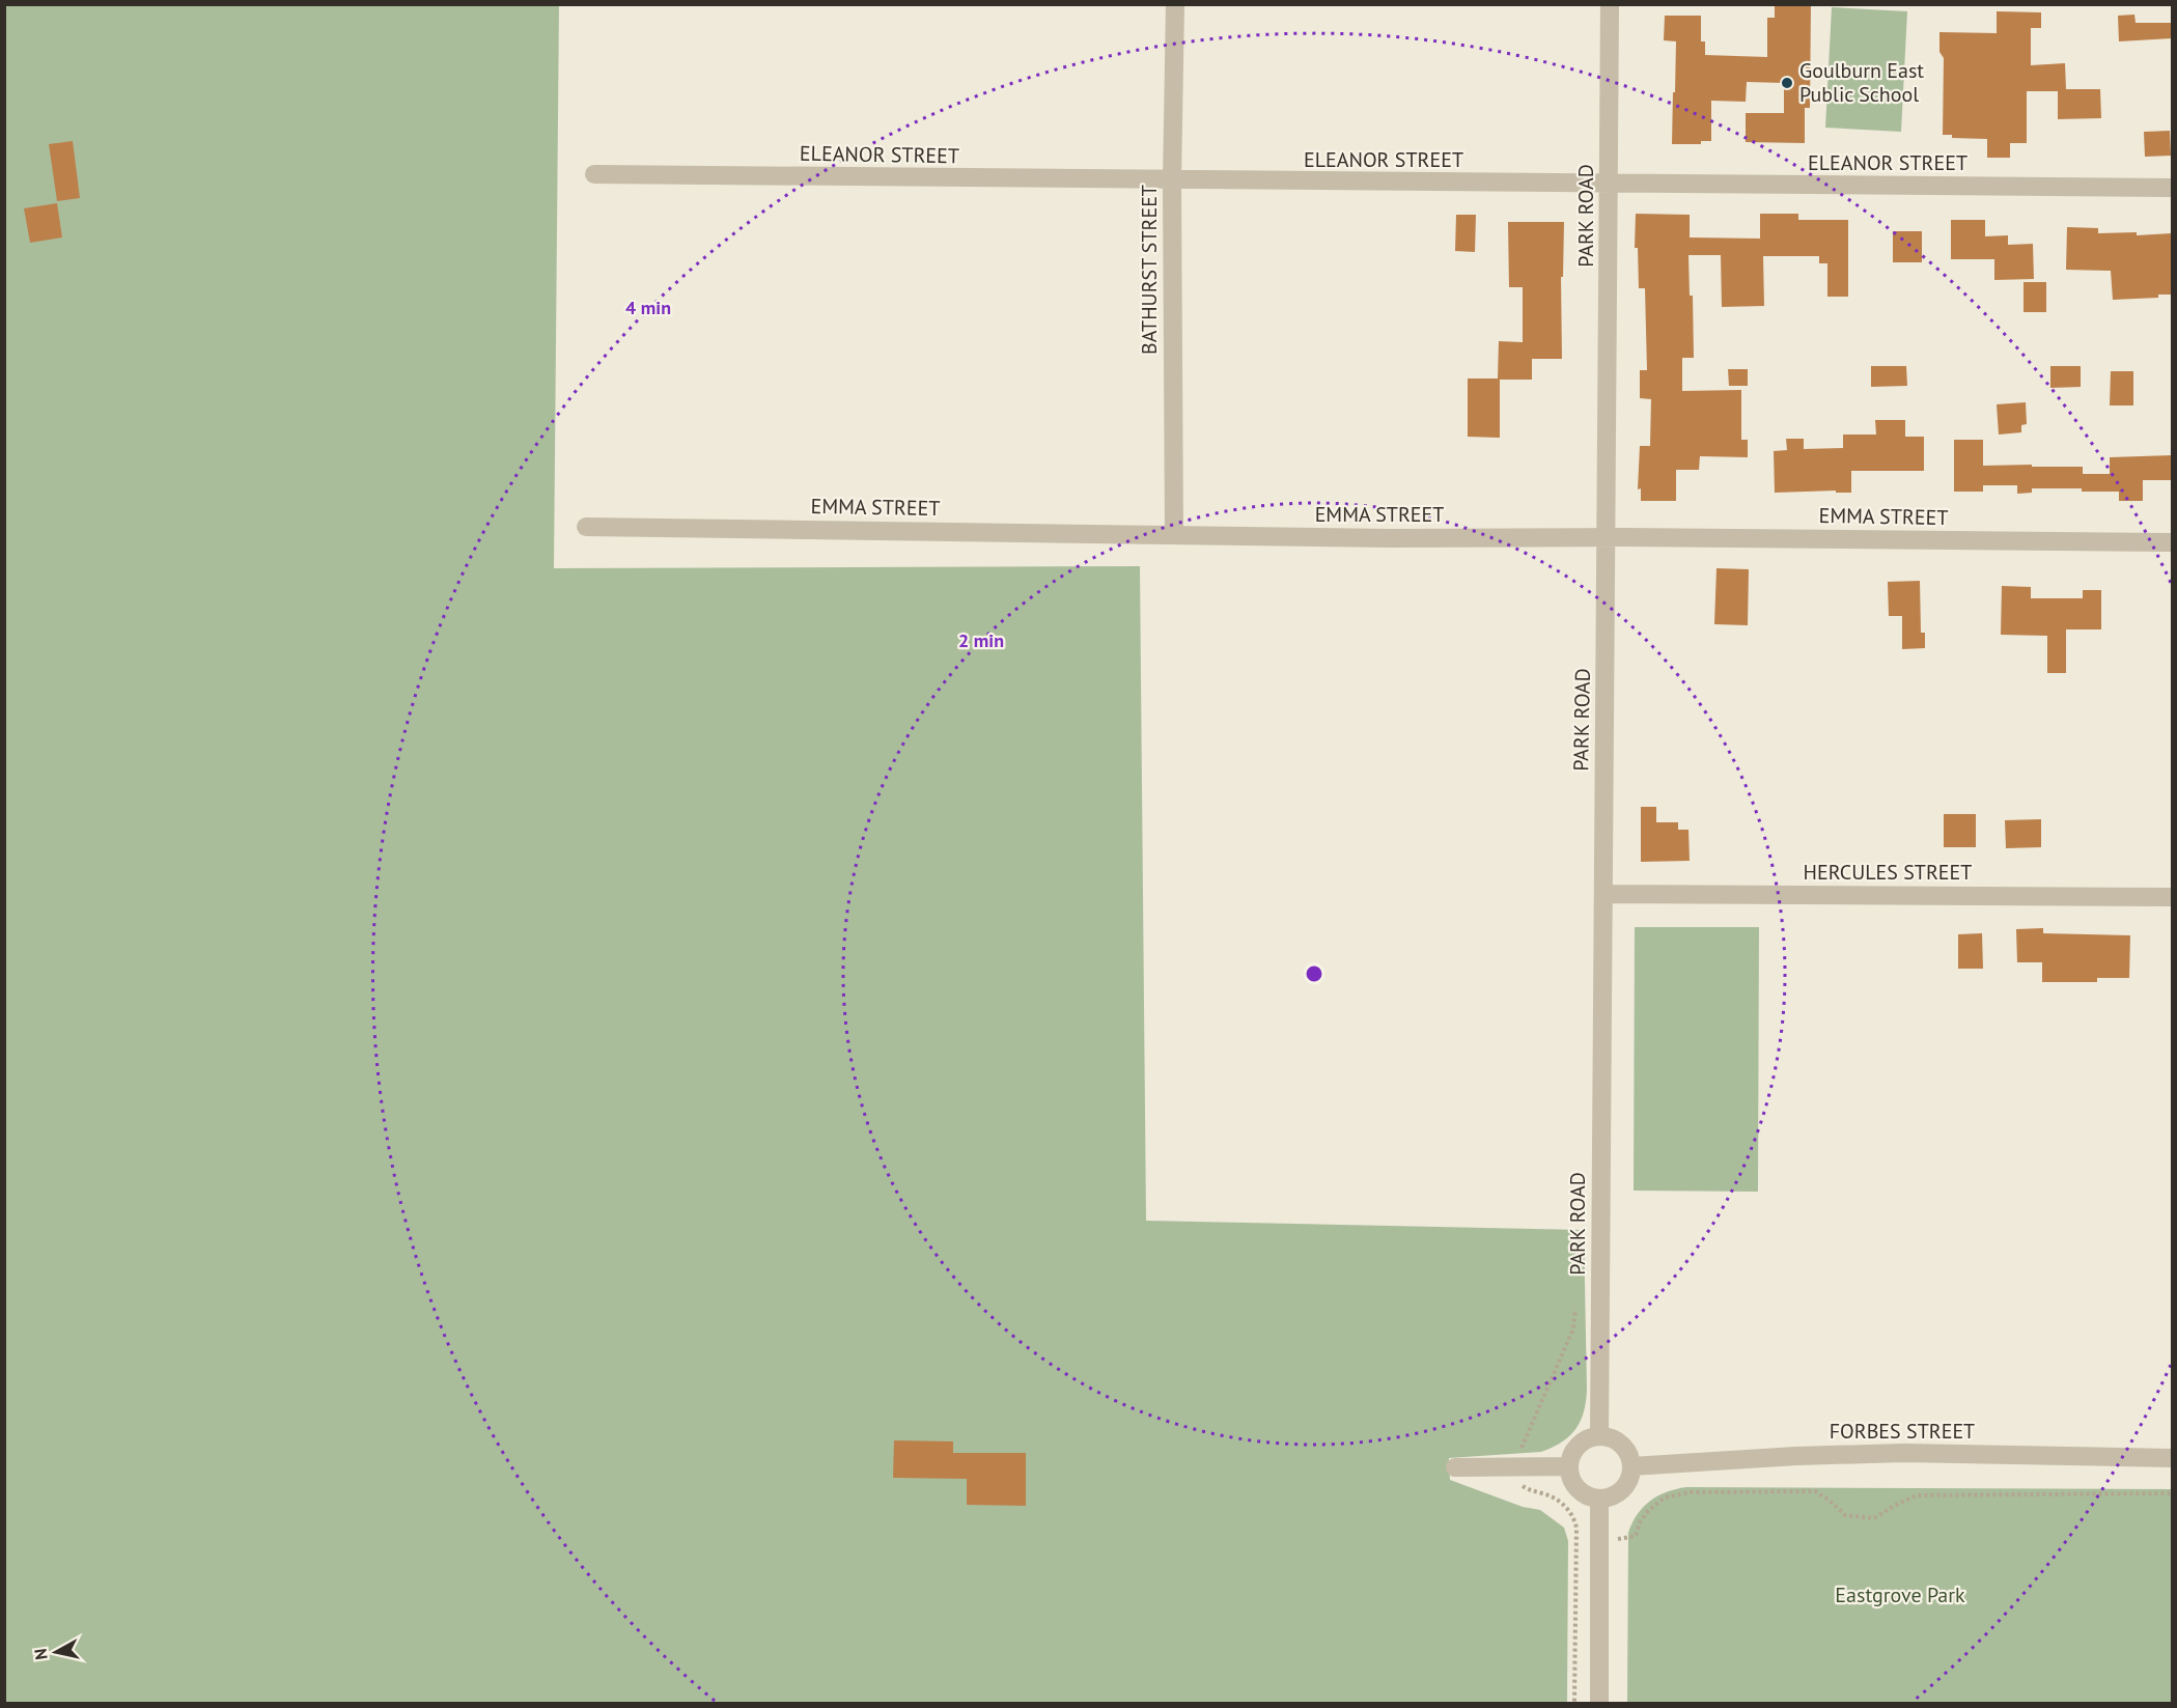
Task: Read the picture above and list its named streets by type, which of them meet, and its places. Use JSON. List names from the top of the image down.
{
  "streets": {
    "street": [
      "ELEANOR STREET",
      "PARK ROAD",
      "BATHURST STREET",
      "EMMA STREET",
      "HERCULES STREET",
      "FORBES STREET"
    ]
  },
  "crossings": [
    ["ELEANOR STREET", "PARK ROAD"],
    ["ELEANOR STREET", "BATHURST STREET"],
    ["PARK ROAD", "EMMA STREET"],
    ["PARK ROAD", "HERCULES STREET"],
    ["PARK ROAD", "FORBES STREET"],
    ["BATHURST STREET", "EMMA STREET"]
  ],
  "parks": ["Eastgrove Park"],
  "places": ["Goulburn East Public School"],
  "north": "left",
  "rings": ["4 min", "2 min"]
}
